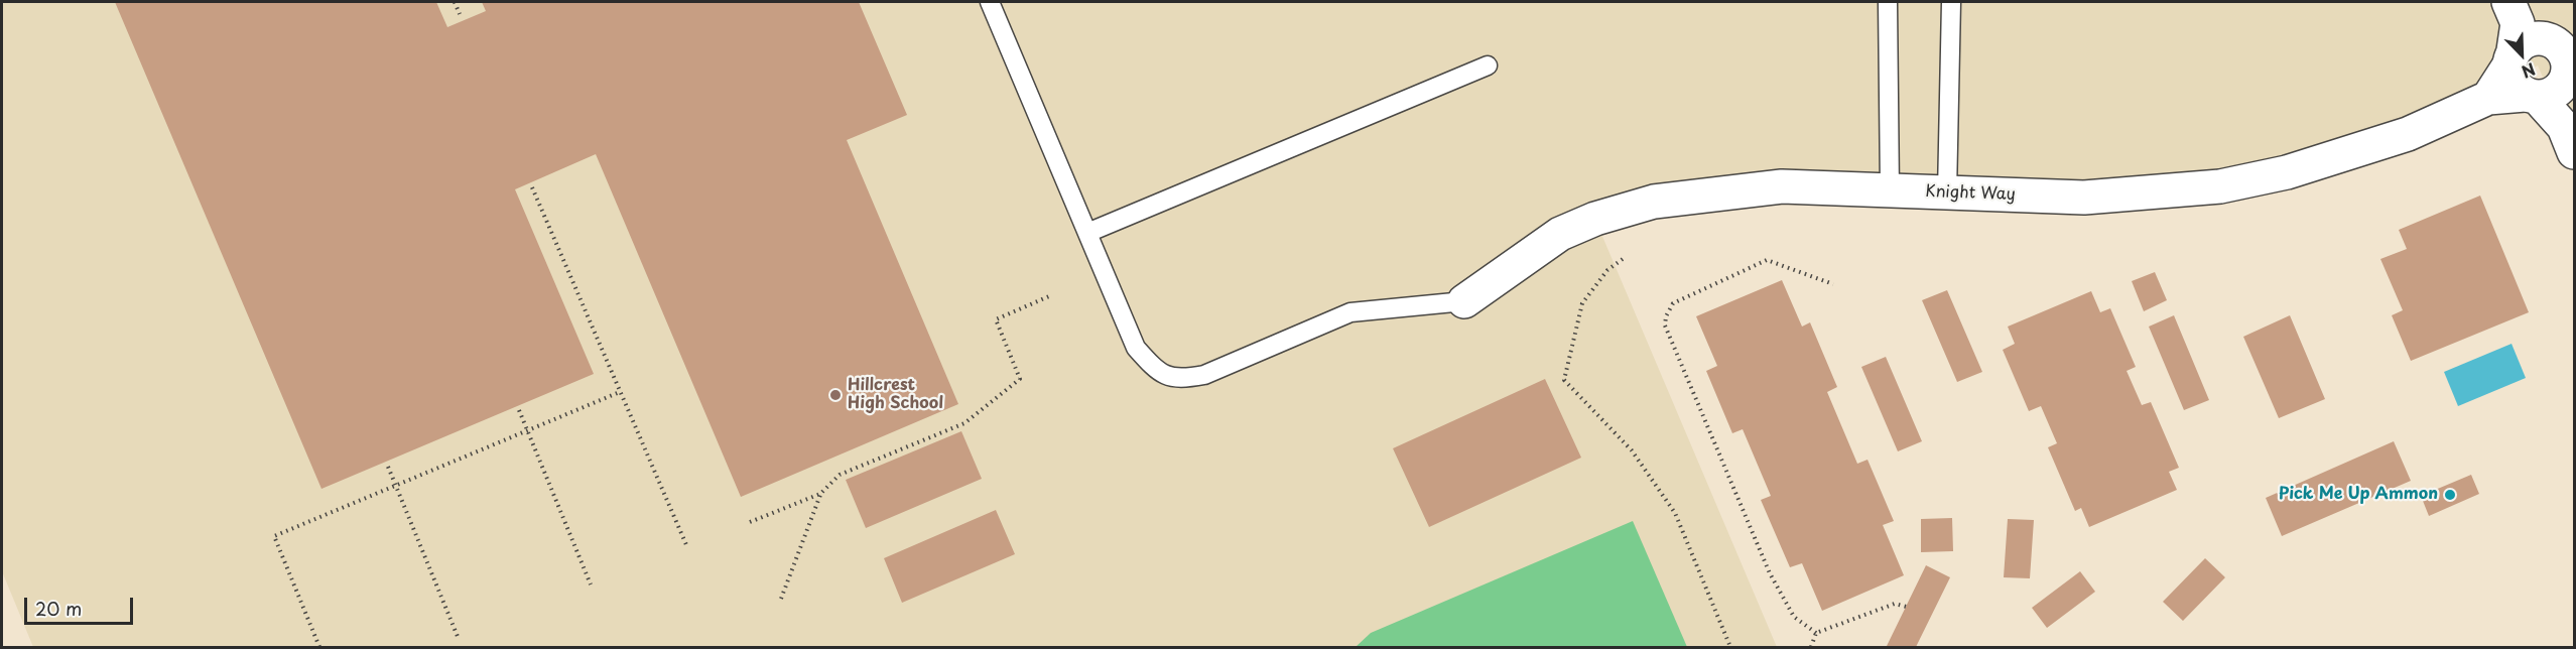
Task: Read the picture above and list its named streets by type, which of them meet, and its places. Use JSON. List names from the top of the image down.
{
  "streets": {
    "street": ["Knight Way"]
  },
  "places": ["Hillcrest High School", "Pick Me Up Ammon"],
  "scale_bar": "20 m",
  "north": "bottom right"
}
